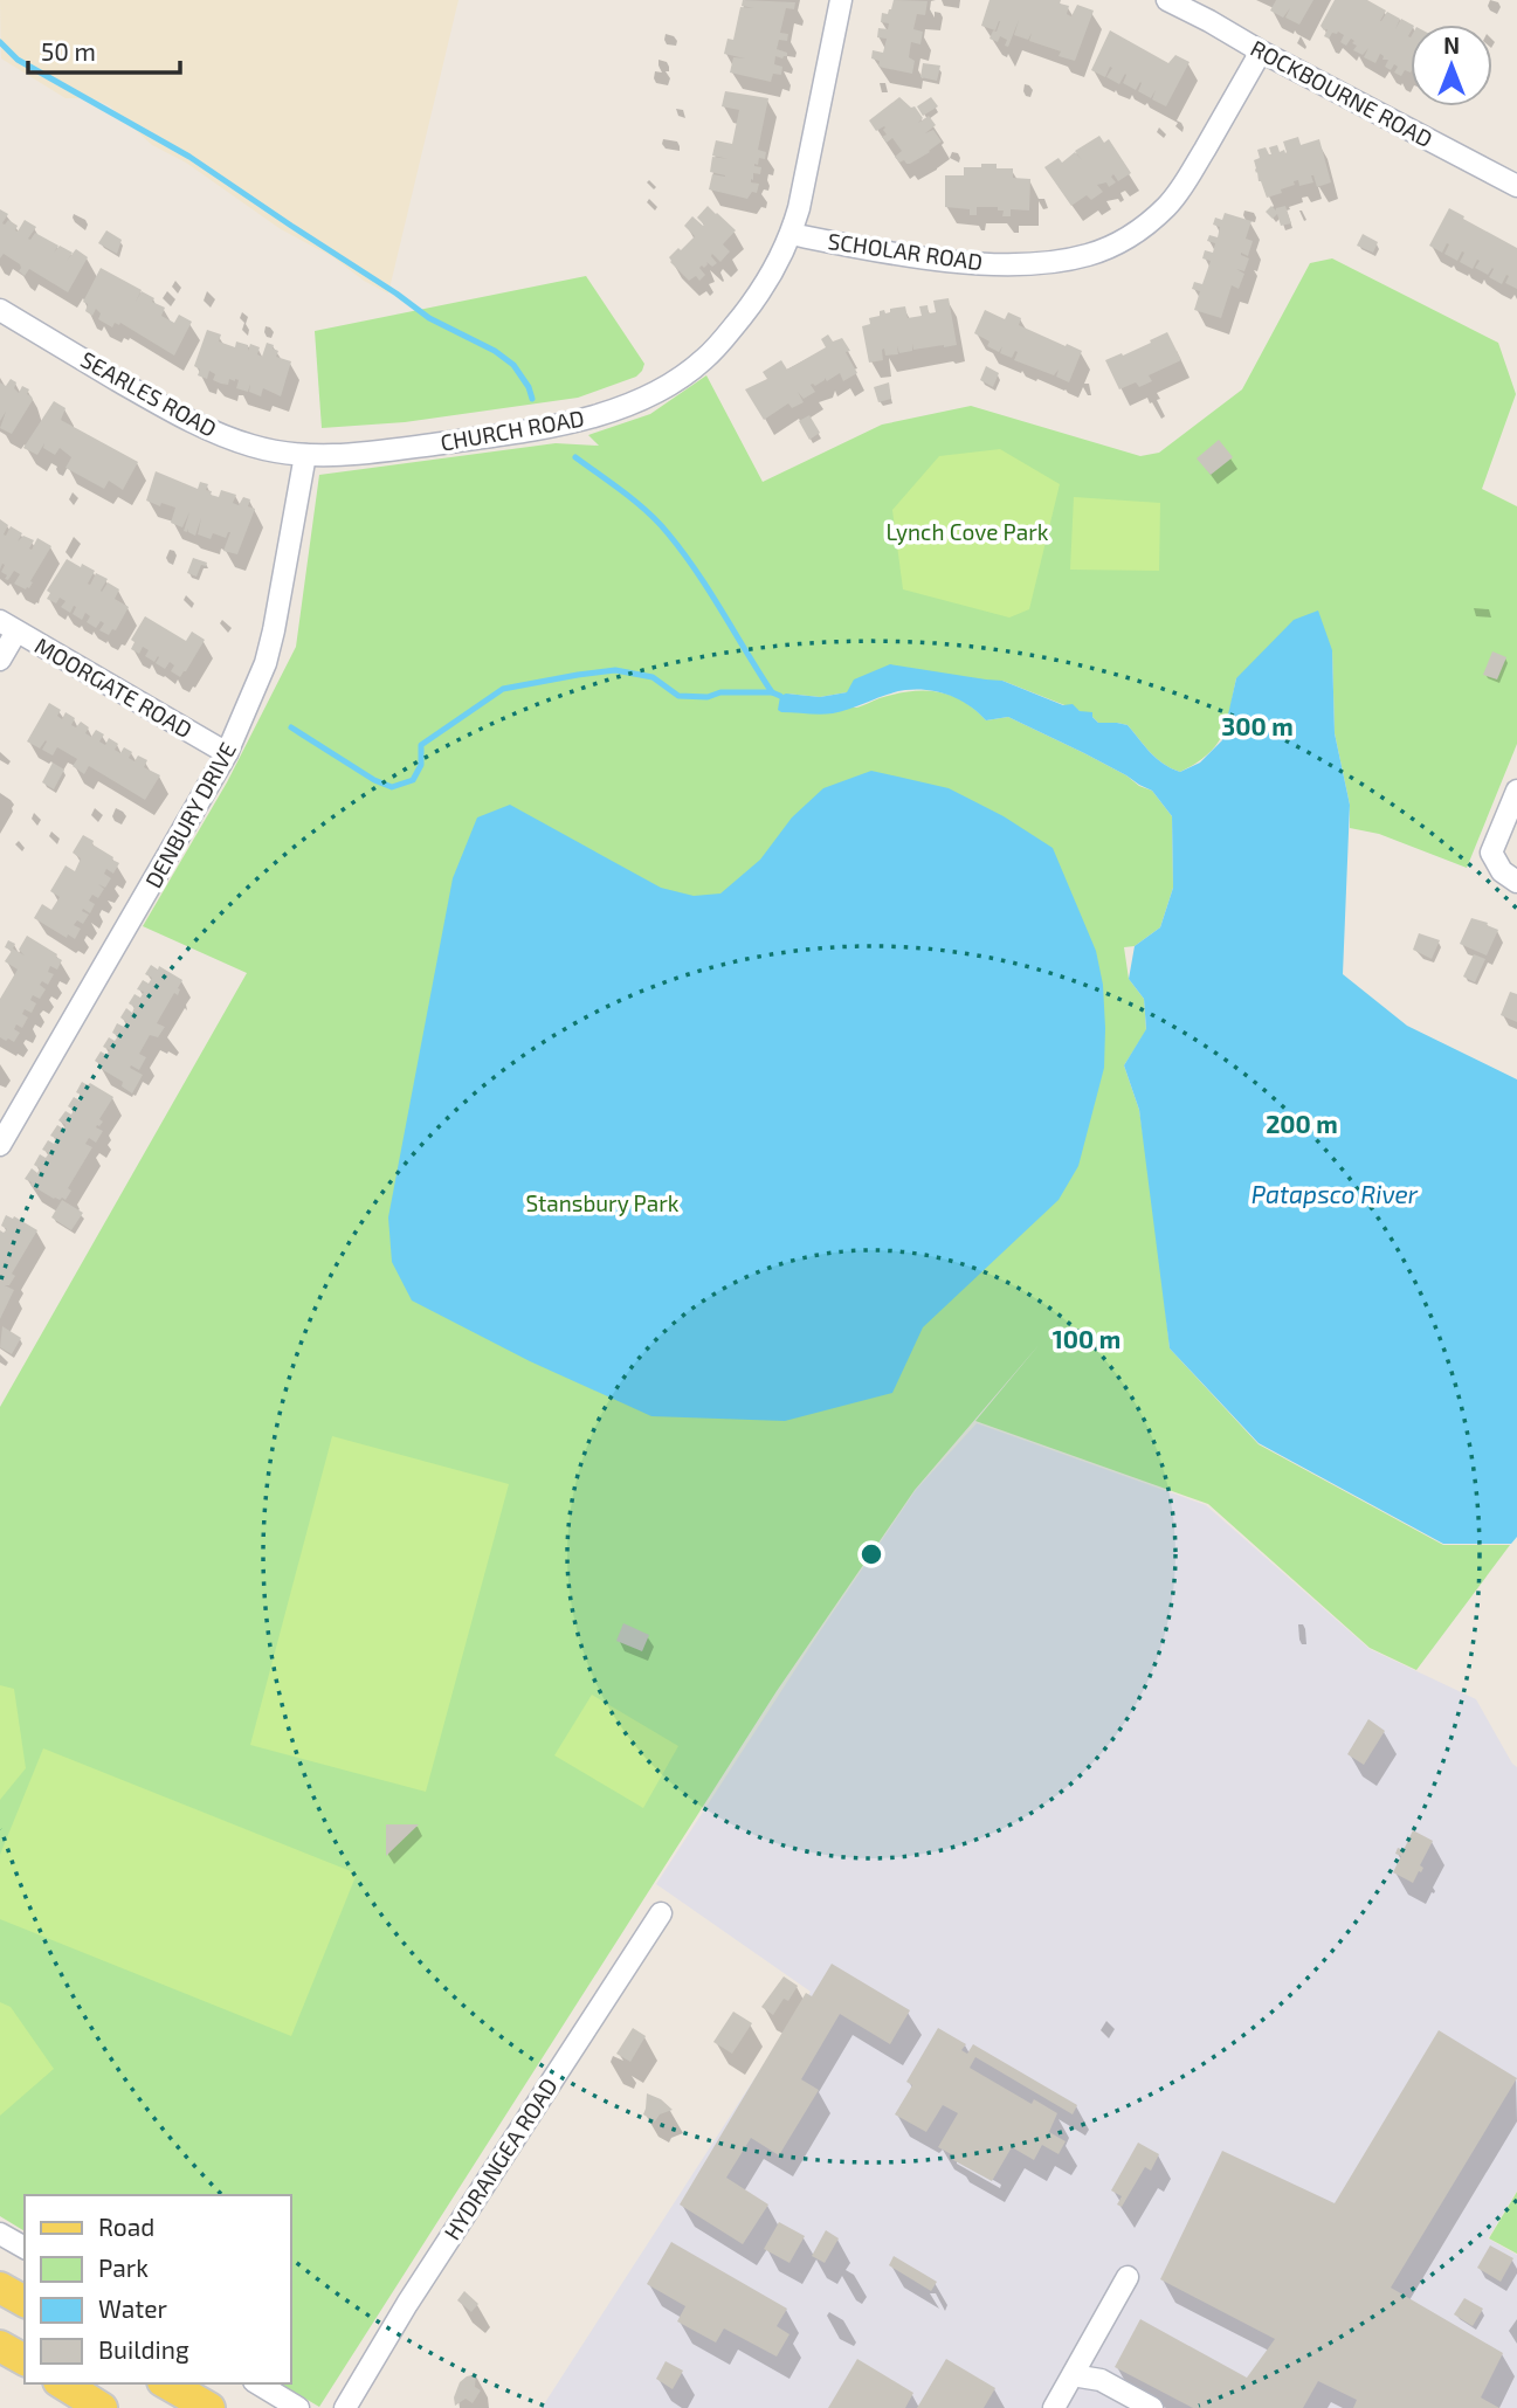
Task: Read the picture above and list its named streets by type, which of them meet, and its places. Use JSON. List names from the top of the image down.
{
  "streets": {
    "street": [
      "ROCKBOURNE ROAD",
      "SCHOLAR ROAD",
      "SEARLES ROAD",
      "CHURCH ROAD",
      "MOORGATE ROAD",
      "DENBURY DRIVE",
      "HYDRANGEA ROAD"
    ]
  },
  "crossings": [
    ["ROCKBOURNE ROAD", "SCHOLAR ROAD"],
    ["SCHOLAR ROAD", "CHURCH ROAD"],
    ["SEARLES ROAD", "CHURCH ROAD"],
    ["SEARLES ROAD", "DENBURY DRIVE"],
    ["CHURCH ROAD", "DENBURY DRIVE"],
    ["MOORGATE ROAD", "DENBURY DRIVE"]
  ],
  "water": ["Patapsco River"],
  "parks": ["Lynch Cove Park", "Stansbury Park"],
  "legend": [
    "Road",
    "Park",
    "Water",
    "Building"
  ],
  "scale_bar": "50 m",
  "north": "top",
  "rings": ["300 m", "200 m", "100 m"]
}
